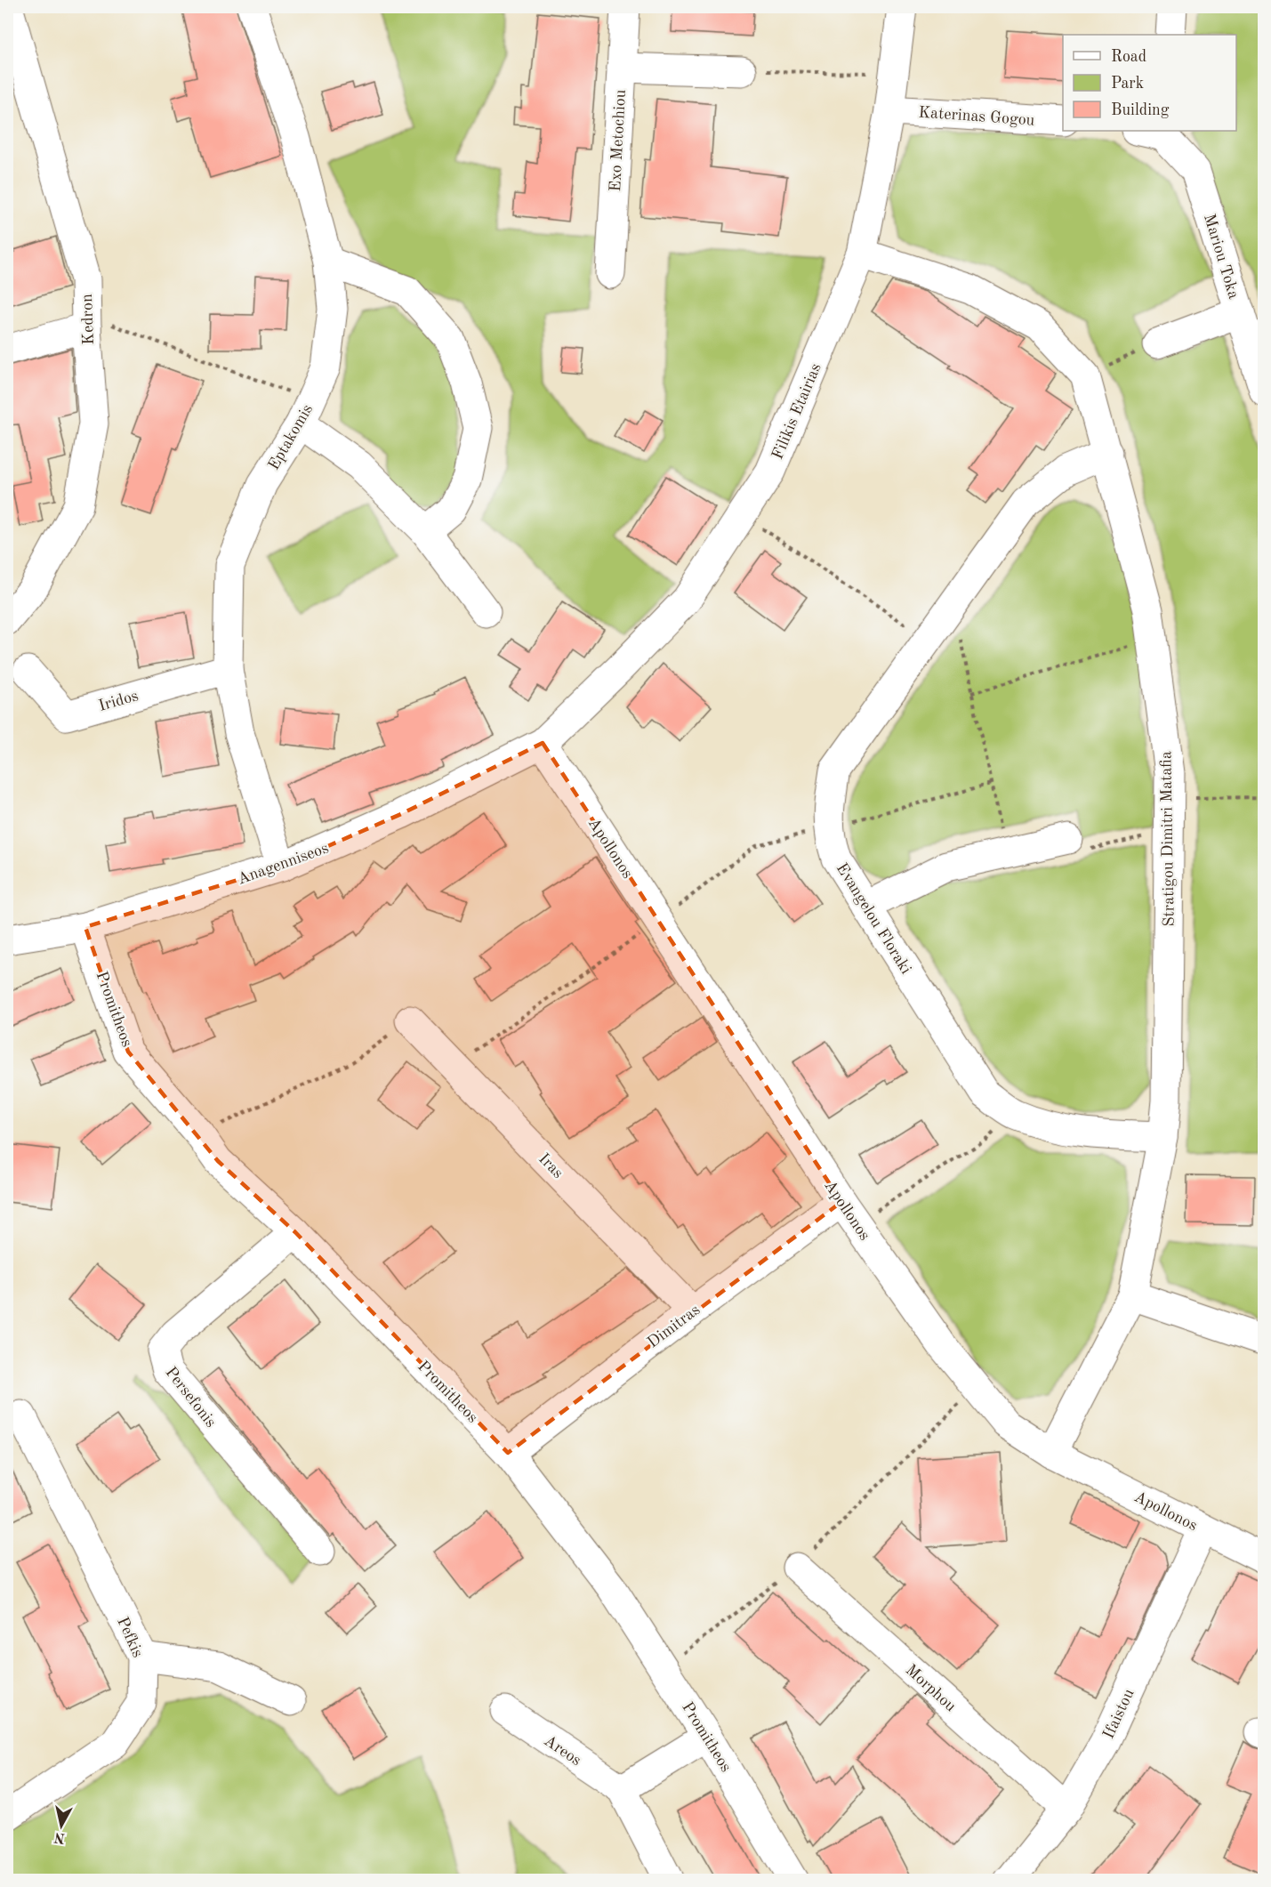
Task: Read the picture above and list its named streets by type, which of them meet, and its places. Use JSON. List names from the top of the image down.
{
  "streets": {
    "street": [
      "Katerinas Gogou",
      "Exo Metochiou",
      "Mariou Toka",
      "Kedron",
      "Filikis Etairias",
      "Eptakomis",
      "Iridos",
      "Stratigou Dimitri Matafia",
      "Apollonos",
      "Anagenniseos",
      "Evangelou Floraki",
      "Promitheos",
      "Iras",
      "Dimitras",
      "Persefonis",
      "Pefkis",
      "Morphou",
      "Ifaistou",
      "Areos"
    ]
  },
  "crossings": [
    ["Katerinas Gogou", "Filikis Etairias"],
    ["Filikis Etairias", "Stratigou Dimitri Matafia"],
    ["Filikis Etairias", "Apollonos"],
    ["Filikis Etairias", "Anagenniseos"],
    ["Eptakomis", "Iridos"],
    ["Eptakomis", "Anagenniseos"],
    ["Stratigou Dimitri Matafia", "Apollonos"],
    ["Stratigou Dimitri Matafia", "Evangelou Floraki"],
    ["Apollonos", "Anagenniseos"],
    ["Apollonos", "Dimitras"],
    ["Apollonos", "Ifaistou"],
    ["Anagenniseos", "Promitheos"],
    ["Promitheos", "Dimitras"],
    ["Promitheos", "Persefonis"],
    ["Iras", "Dimitras"],
    ["Morphou", "Ifaistou"]
  ],
  "legend": ["Road", "Park", "Building"],
  "north": "bottom"
}
